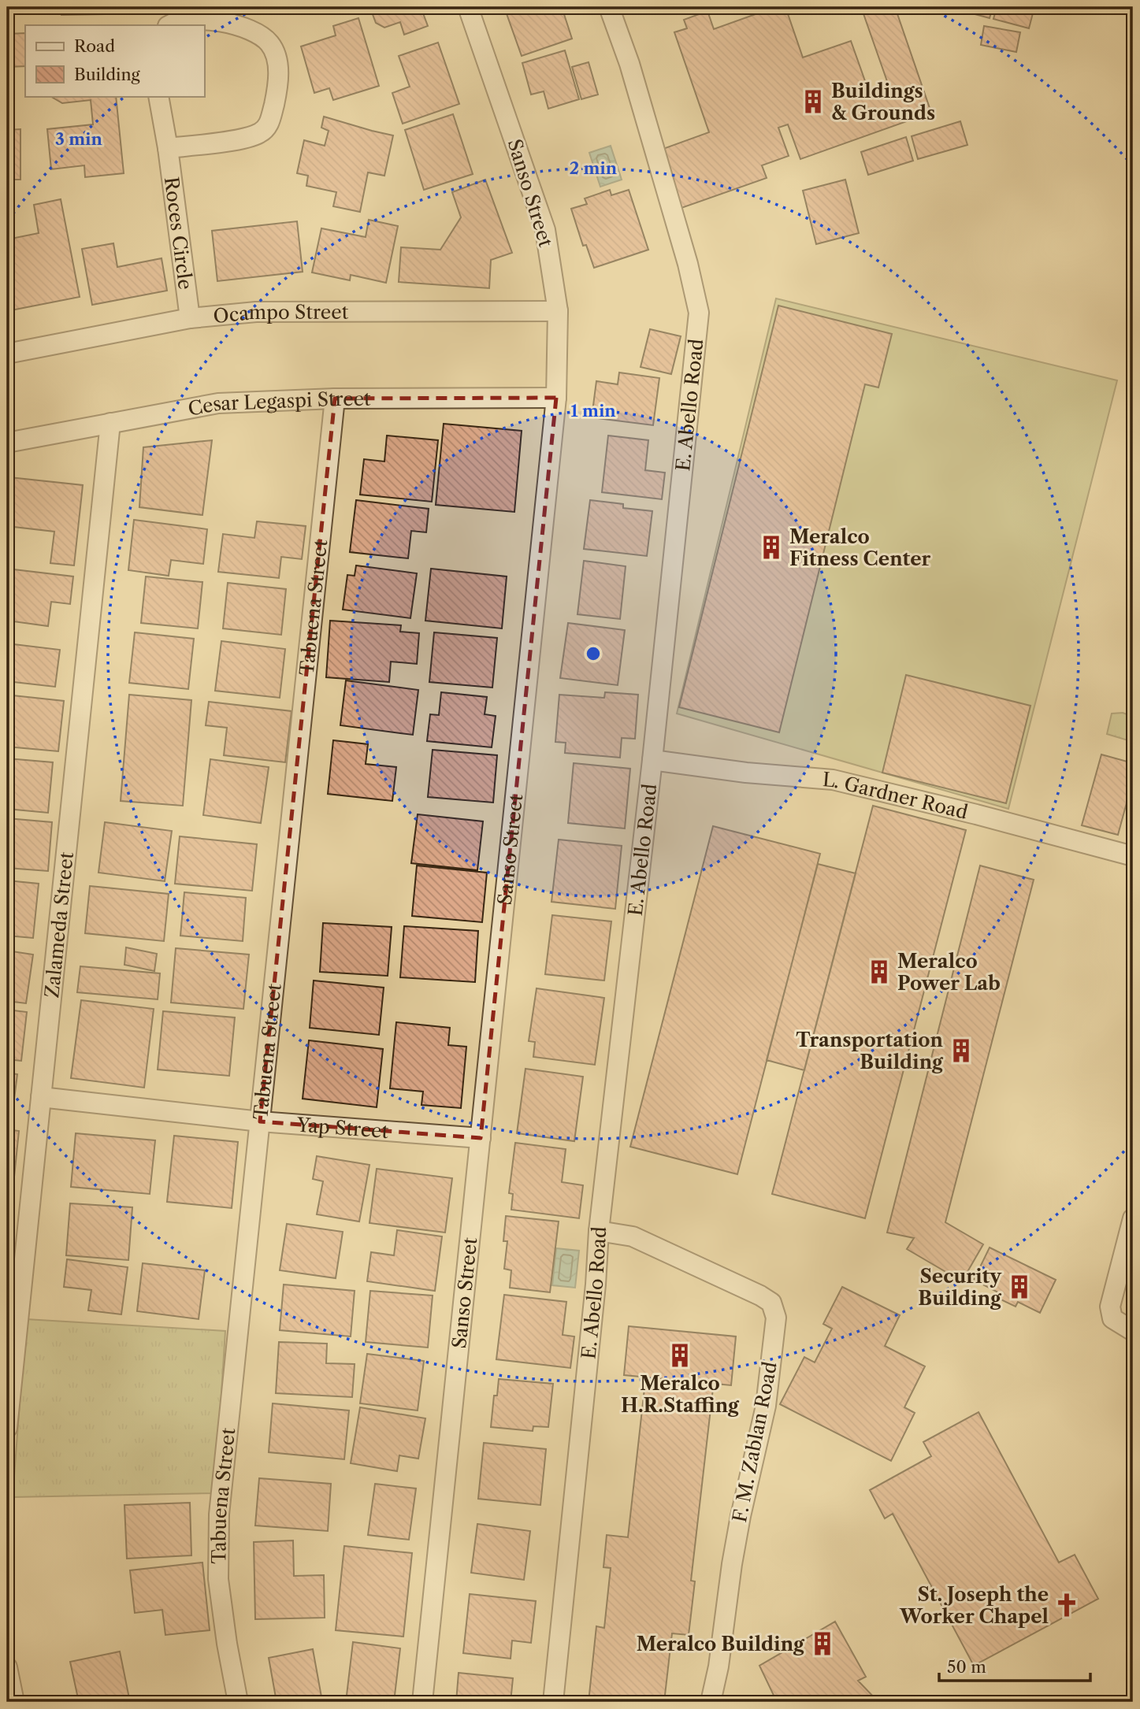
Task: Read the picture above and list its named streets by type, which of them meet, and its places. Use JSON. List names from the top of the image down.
{
  "streets": {
    "street": [
      "Sanso Street",
      "Roces Circle",
      "Ocampo Street",
      "Cesar Legaspi Street",
      "E. Abello Road",
      "Tabuena Street",
      "L. Gardner Road",
      "Zalameda Street",
      "Yap Street",
      "F. M. Zablan Road"
    ]
  },
  "crossings": [
    ["Sanso Street", "Ocampo Street"],
    ["Sanso Street", "Cesar Legaspi Street"],
    ["Sanso Street", "Yap Street"],
    ["Roces Circle", "Ocampo Street"],
    ["Cesar Legaspi Street", "Tabuena Street"],
    ["Cesar Legaspi Street", "Zalameda Street"],
    ["E. Abello Road", "L. Gardner Road"],
    ["E. Abello Road", "F. M. Zablan Road"],
    ["Tabuena Street", "Yap Street"],
    ["Zalameda Street", "Yap Street"]
  ],
  "places": {
    "building": [
      "Buildings & Grounds",
      "Meralco Fitness Center",
      "Meralco Power Lab",
      "Transportation Building",
      "Security Building",
      "Meralco H.R.Staffing",
      "Meralco Building"
    ],
    "church": ["St. Joseph the Worker Chapel"]
  },
  "legend": ["Road", "Building"],
  "scale_bar": "50 m",
  "rings": ["3 min", "2 min", "1 min"]
}
